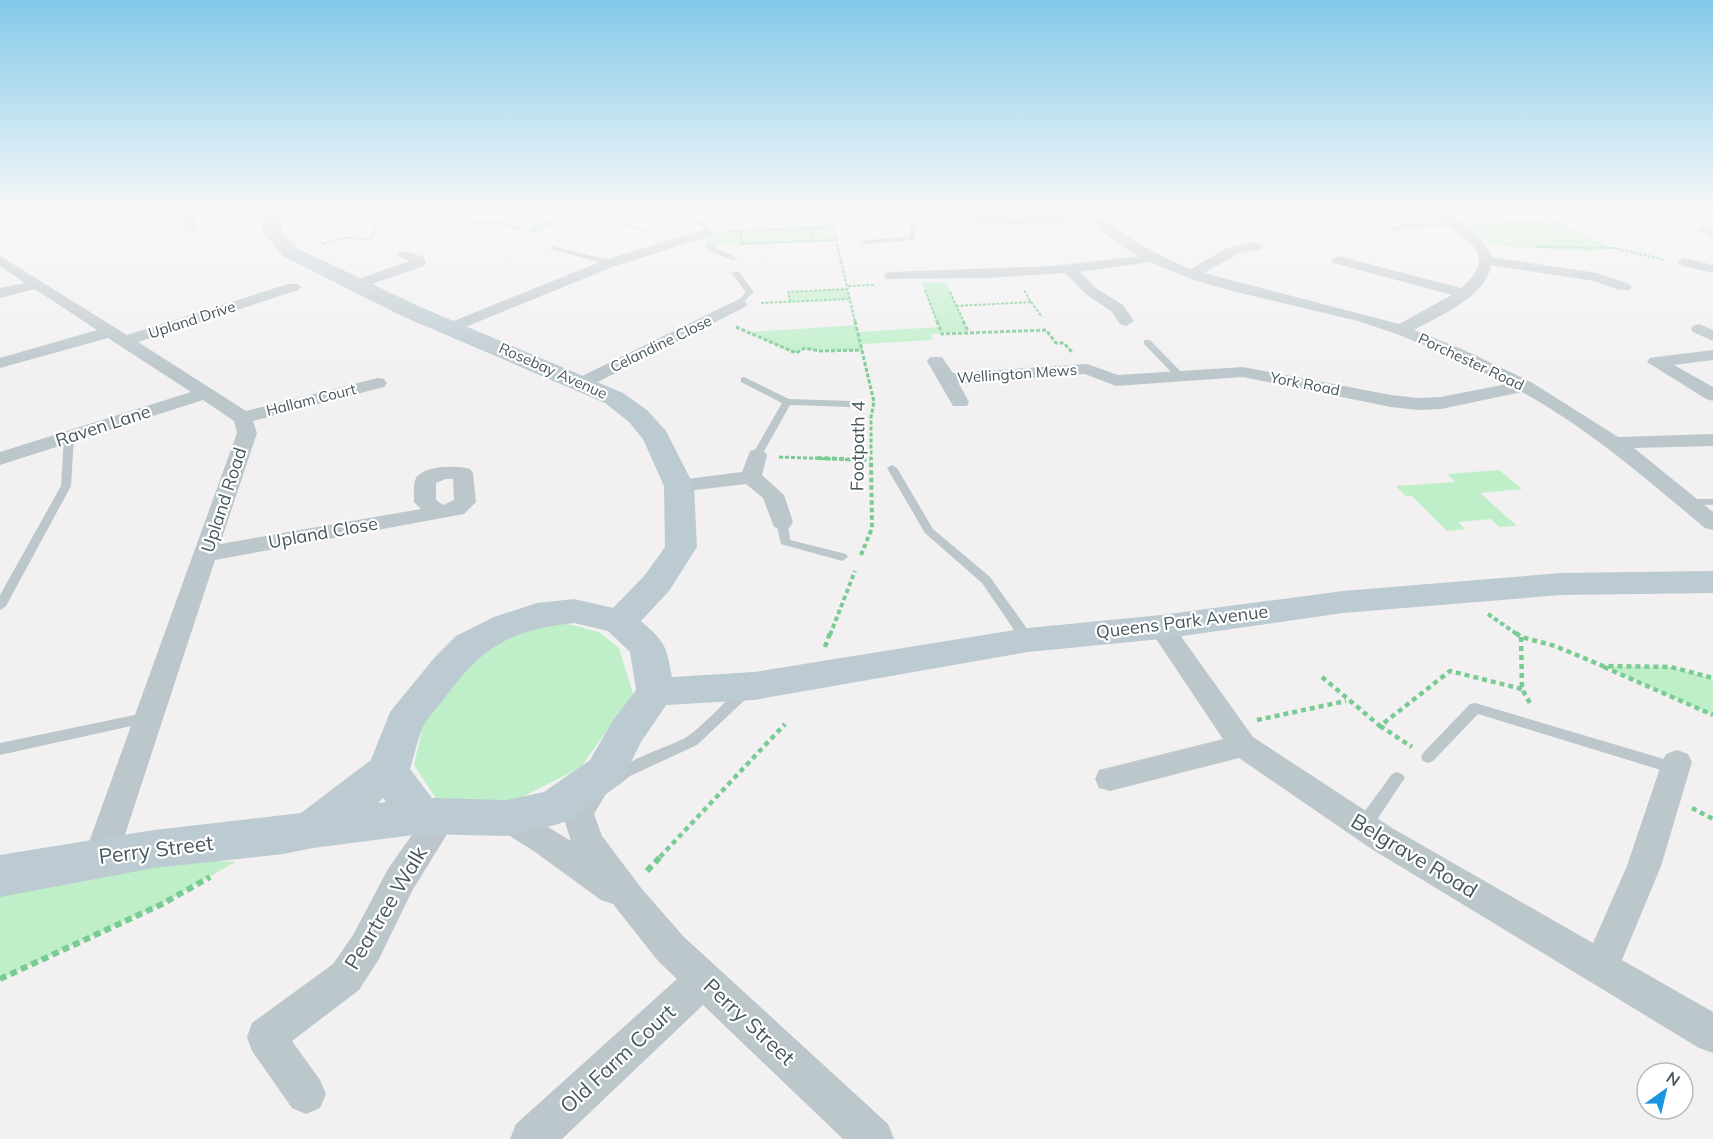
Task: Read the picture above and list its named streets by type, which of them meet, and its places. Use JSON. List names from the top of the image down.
{
  "streets": {
    "street": [
      "Upland Drive",
      "Celandine Close",
      "Porchester Road",
      "Rosebay Avenue",
      "Wellington Mews",
      "York Road",
      "Hallam Court",
      "Raven Lane",
      "Upland Road",
      "Upland Close",
      "Queens Park Avenue",
      "Perry Street",
      "Belgrave Road",
      "Peartree Walk",
      "Old Farm Court"
    ],
    "path": ["Footpath 4"]
  },
  "crossings": [
    ["Celandine Close", "Rosebay Avenue"],
    ["Porchester Road", "York Road"],
    ["Wellington Mews", "York Road"],
    ["Hallam Court", "Upland Road"],
    ["Upland Road", "Upland Close"],
    ["Upland Road", "Perry Street"],
    ["Queens Park Avenue", "Belgrave Road"],
    ["Perry Street", "Peartree Walk"],
    ["Perry Street", "Old Farm Court"]
  ],
  "north": "top right"
}
